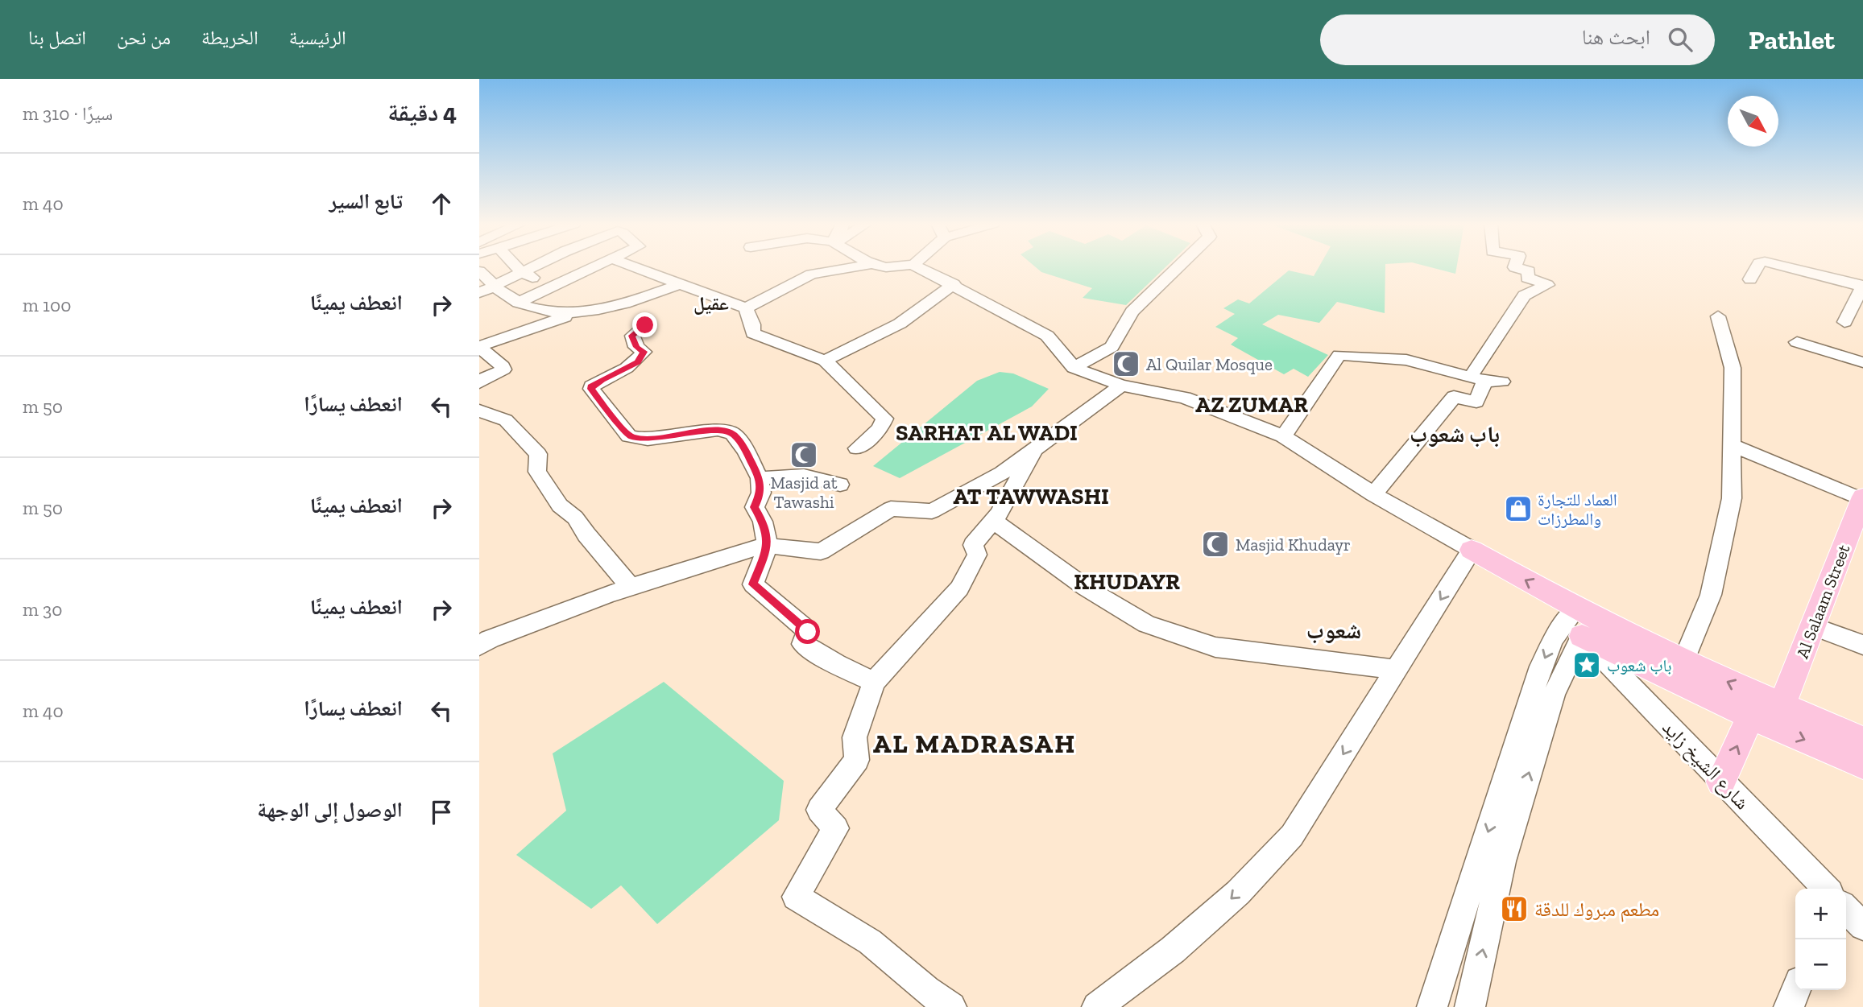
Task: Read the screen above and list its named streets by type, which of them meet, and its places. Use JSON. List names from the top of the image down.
{
  "streets": {
    "main road": ["Al Salaam Street"],
    "street": ["شارع الشيخ زايد"]
  },
  "districts": [
    "عقيل",
    "AZ ZUMAR",
    "SARHAT AL WADI",
    "باب شعوب",
    "AT TAWWASHI",
    "KHUDAYR",
    "شعوب",
    "AL MADRASAH"
  ],
  "places": {
    "mosque": ["Al Quilar Mosque", "Masjid at Tawashi", "Masjid Khudayr"],
    "shop": ["العماد للتجارة والمطرزات"],
    "place": ["باب شعوب"],
    "restaurant": ["مطعم مبروك للدقة"]
  },
  "north": "bottom right",
  "page": {
    "header": "Pathlet",
    "search": "ابحث هنا",
    "nav": [
      "الرئيسية",
      "الخريطة",
      "من نحن",
      "اتصل بنا"
    ],
    "heading": ["4 دقيقة", "سيرًا · 310 m"],
    "list": [
      ["تابع السير", "40 m"],
      ["انعطف يمينًا", "100 m"],
      ["انعطف يسارًا", "50 m"],
      ["انعطف يمينًا", "50 m"],
      ["انعطف يمينًا", "30 m"],
      ["انعطف يسارًا", "40 m"],
      "الوصول إلى الوجهة"
    ],
    "map_buttons": ["+", "−"]
  }
}
